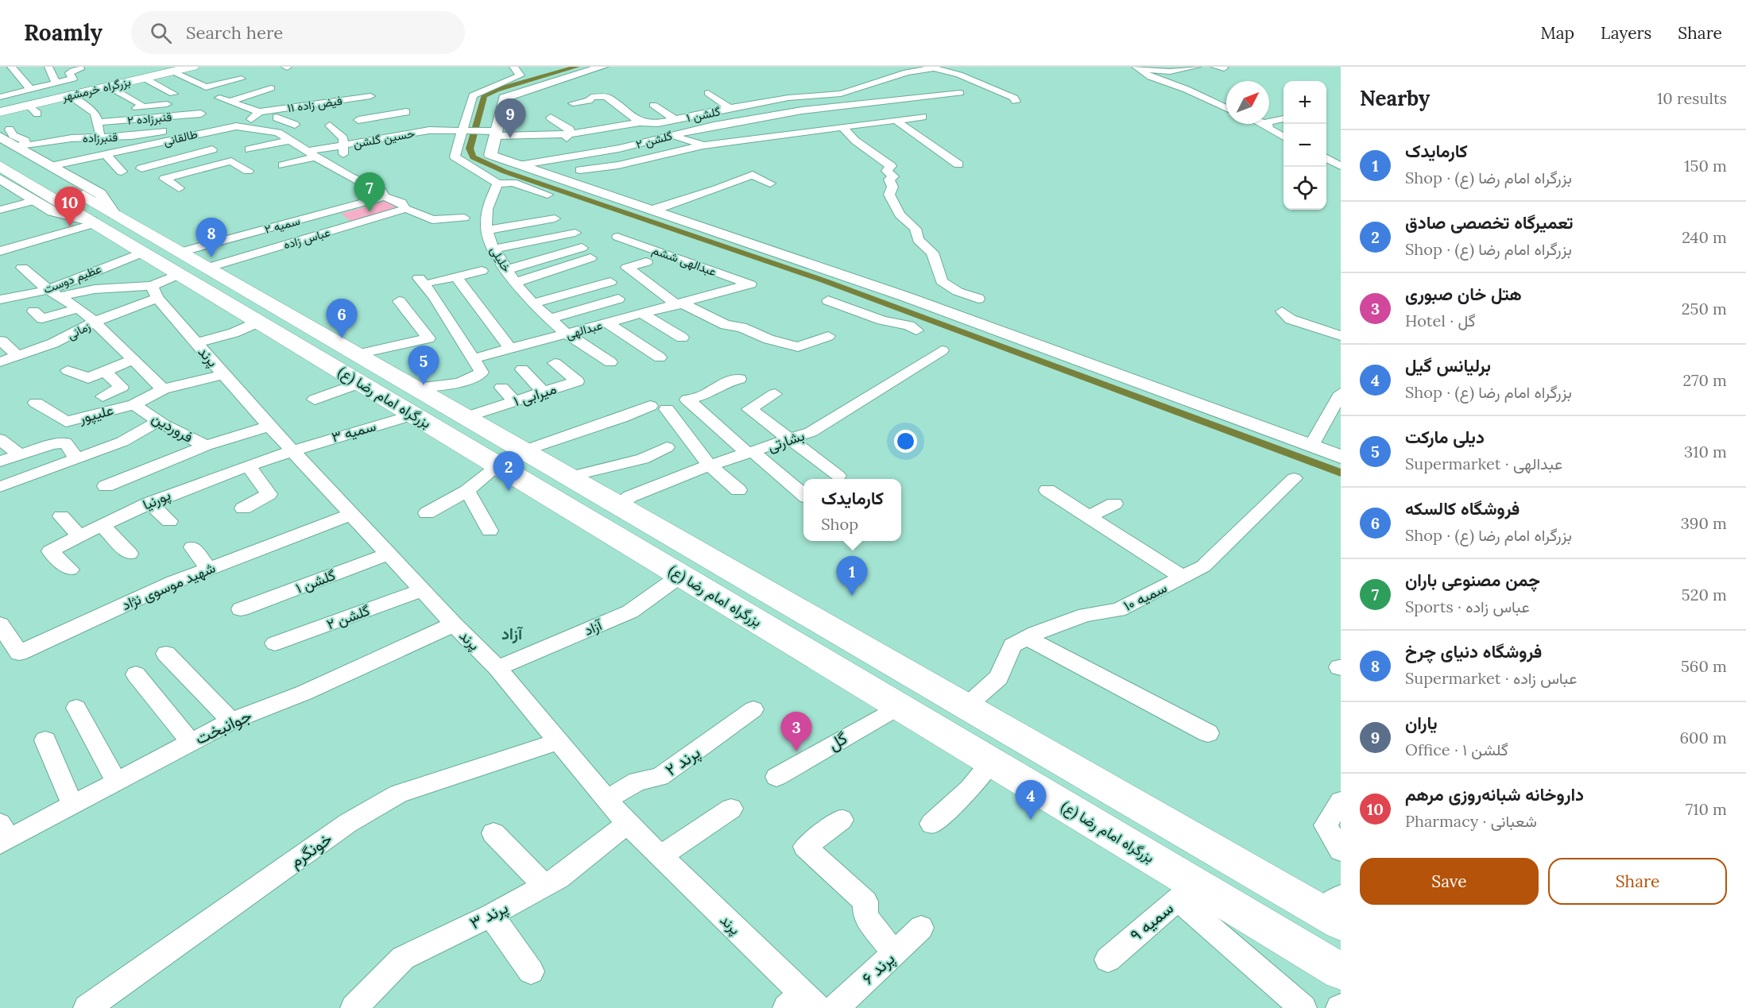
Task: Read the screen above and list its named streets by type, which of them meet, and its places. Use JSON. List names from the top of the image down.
{
  "streets": {
    "highway": ["بزرگراه خرمشهر", "بزرگراه امام رضا (ع)"],
    "street": [
      "فیض زاده ۱۱",
      "گلشن ۱",
      "قنبرزاده ۲",
      "قنبرزاده",
      "طالقانی",
      "حسین گلشن",
      "گلشن ۲",
      "سمیه ۲",
      "عباس زاده",
      "خلیلی",
      "عبدالهی ششم",
      "عظیم دوست",
      "عبدالهی",
      "زمانی",
      "پرند",
      "میرابی ۱",
      "علیپور",
      "فروردین",
      "سمیه ۳",
      "بشارتی",
      "پورنیا",
      "شهید موسوی نژاد",
      "سمیه ۱۰",
      "آزاد",
      "جوانبخت",
      "گل",
      "پرند ۲",
      "خونگرم",
      "پرند ۳",
      "سمیه ۹",
      "پرند ۶"
    ]
  },
  "crossings": [
    ["گلشن ۱", "حسین گلشن"],
    ["گلشن ۱", "پرند"],
    ["قنبرزاده", "بزرگراه امام رضا (ع)"],
    ["طالقانی", "حسین گلشن"],
    ["طالقانی", "سمیه ۲"],
    ["طالقانی", "عباس زاده"],
    ["طالقانی", "بزرگراه امام رضا (ع)"],
    ["گلشن ۲", "پرند"],
    ["سمیه ۲", "بزرگراه امام رضا (ع)"],
    ["عباس زاده", "بزرگراه امام رضا (ع)"],
    ["خلیلی", "عبدالهی"],
    ["عبدالهی ششم", "عبدالهی"],
    ["عظیم دوست", "بزرگراه امام رضا (ع)"],
    ["عظیم دوست", "فروردین"],
    ["زمانی", "پرند"],
    ["زمانی", "فروردین"],
    ["پرند", "فروردین"],
    ["پرند", "سمیه ۳"],
    ["پرند", "پورنیا"],
    ["پرند", "شهید موسوی نژاد"],
    ["پرند", "آزاد"],
    ["پرند", "جوانبخت"],
    ["پرند", "پرند ۲"],
    ["پرند", "خونگرم"],
    ["پرند", "پرند ۳"],
    ["میرابی ۱", "بزرگراه امام رضا (ع)"],
    ["بزرگراه امام رضا (ع)", "سمیه ۳"],
    ["بزرگراه امام رضا (ع)", "بشارتی"],
    ["بزرگراه امام رضا (ع)", "سمیه ۱۰"],
    ["بزرگراه امام رضا (ع)", "آزاد"],
    ["بزرگراه امام رضا (ع)", "گل"],
    ["بزرگراه امام رضا (ع)", "سمیه ۹"],
    ["علیپور", "فروردین"],
    ["سمیه ۳", "پورنیا"]
  ],
  "districts": ["آزاد"],
  "north": "top right",
  "page": {
    "header": "Roamly",
    "search": "Search here",
    "nav": ["Map", "Layers", "Share"],
    "heading": ["Nearby", "10 results"],
    "map_buttons": ["+", "−"],
    "pins": [
      "9",
      "7",
      "10",
      "8",
      "6",
      "5",
      "2",
      "1",
      "3",
      "4"
    ],
    "list": [
      {
        "mark": "1",
        "name": "کارمایدک",
        "note": "Shop · بزرگراه امام رضا (ع)",
        "value": "150 m"
      },
      {
        "mark": "2",
        "name": "تعمیرگاه تخصصی صادق",
        "note": "Shop · بزرگراه امام رضا (ع)",
        "value": "240 m"
      },
      {
        "mark": "3",
        "name": "هتل خان صبوری",
        "note": "Hotel · گل",
        "value": "250 m"
      },
      {
        "mark": "4",
        "name": "برلیانس گیل",
        "note": "Shop · بزرگراه امام رضا (ع)",
        "value": "270 m"
      },
      {
        "mark": "5",
        "name": "دیلی مارکت",
        "note": "Supermarket · عبدالهی",
        "value": "310 m"
      },
      {
        "mark": "6",
        "name": "فروشگاه کالسکه",
        "note": "Shop · بزرگراه امام رضا (ع)",
        "value": "390 m"
      },
      {
        "mark": "7",
        "name": "چمن مصنوعی باران",
        "note": "Sports · عباس زاده",
        "value": "520 m"
      },
      {
        "mark": "8",
        "name": "فروشگاه دنیای چرخ",
        "note": "Supermarket · عباس زاده",
        "value": "560 m"
      },
      {
        "mark": "9",
        "name": "یاران",
        "note": "Office · گلشن ۱",
        "value": "600 m"
      },
      {
        "mark": "10",
        "name": "داروخانه شبانه‌روزی مرهم",
        "note": "Pharmacy · شعبانی",
        "value": "710 m"
      }
    ],
    "popup": ["کارمایدک", "Shop"],
    "buttons": ["Save", "Share"]
  }
}
